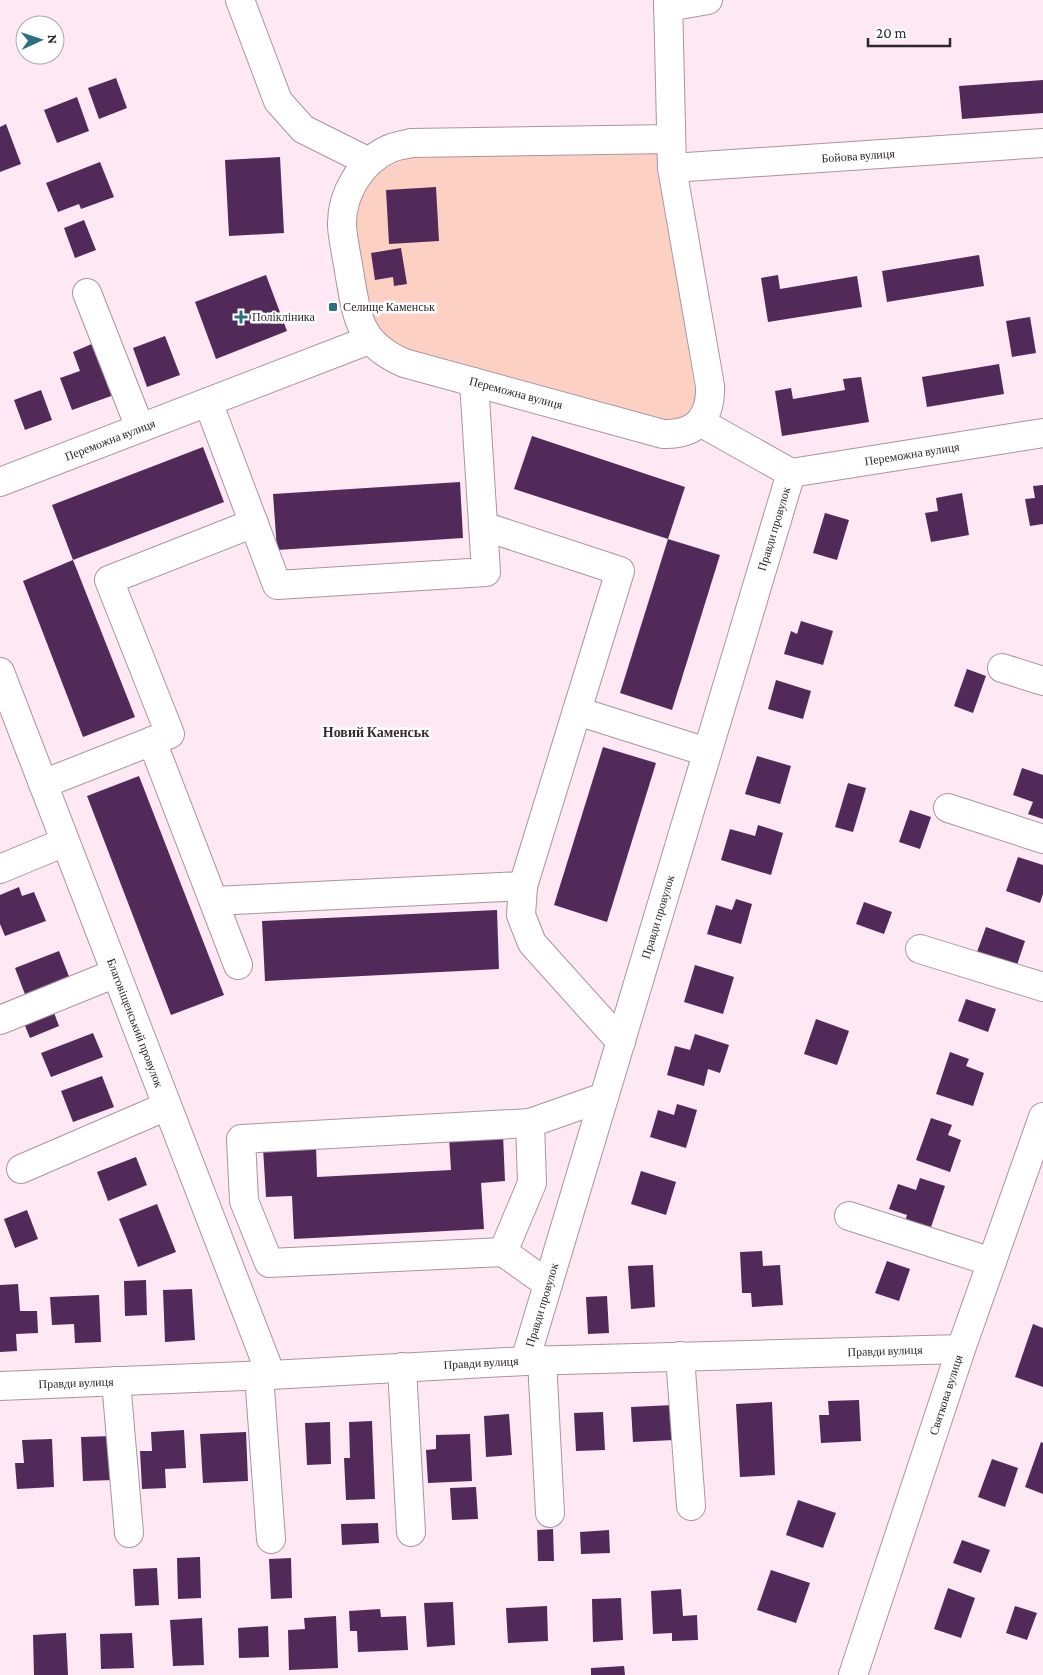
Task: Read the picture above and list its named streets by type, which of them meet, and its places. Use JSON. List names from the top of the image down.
{
  "streets": {
    "street": [
      "Бойова вулиця",
      "Переможна вулиця",
      "Правди провулок",
      "Благовіщенський провулок",
      "Правди вулиця",
      "Святкова вулиця"
    ]
  },
  "crossings": [
    ["Переможна вулиця", "Правди провулок"],
    ["Правди провулок", "Правди вулиця"],
    ["Благовіщенський провулок", "Правди вулиця"],
    ["Правди вулиця", "Святкова вулиця"]
  ],
  "districts": ["Новий Каменськ"],
  "places": {
    "transit": ["Селище Каменськ"],
    "health": ["Полікліника"]
  },
  "scale_bar": "20 m",
  "north": "right"
}
